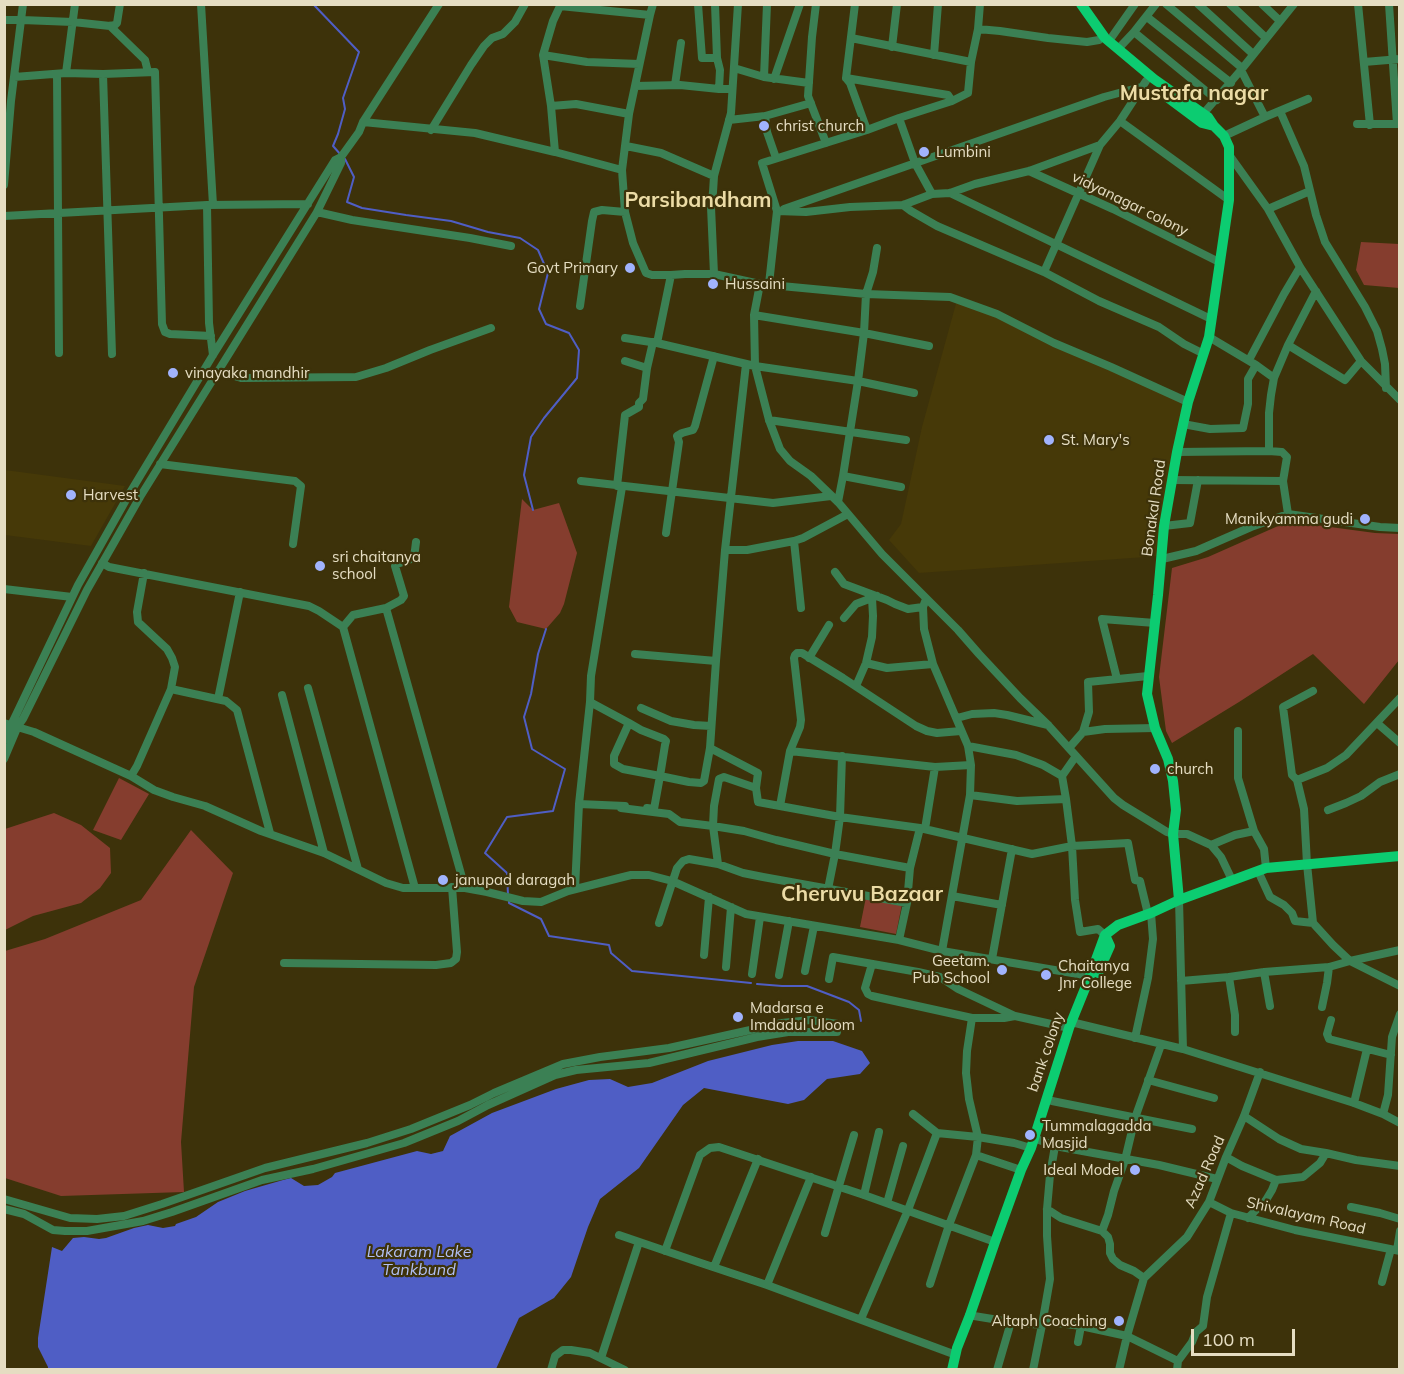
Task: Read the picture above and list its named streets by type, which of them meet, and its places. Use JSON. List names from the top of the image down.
{
  "streets": {
    "main road": ["Bonakal Road", "bank colony"],
    "street": ["vidyanagar colony", "Azad Road", "Shivalayam Road"]
  },
  "crossings": [
    ["vidyanagar colony", "Bonakal Road"],
    ["Azad Road", "Shivalayam Road"]
  ],
  "districts": ["Mustafa nagar", "Parsibandham", "Cheruvu Bazaar"],
  "water": ["Lakaram Lake Tankbund"],
  "places": [
    "christ church",
    "Lumbini",
    "Govt Primary",
    "Hussaini",
    "vinayaka mandhir",
    "St. Mary's",
    "Harvest",
    "Manikyamma gudi",
    "sri chaitanya school",
    "church",
    "janupad daragah",
    "Geetam. Pub School",
    "Chaitanya Jnr College",
    "Madarsa e Imdadul Uloom",
    "Tummalagadda Masjid",
    "Ideal Model",
    "Altaph Coaching"
  ],
  "scale_bar": "100 m"
}
